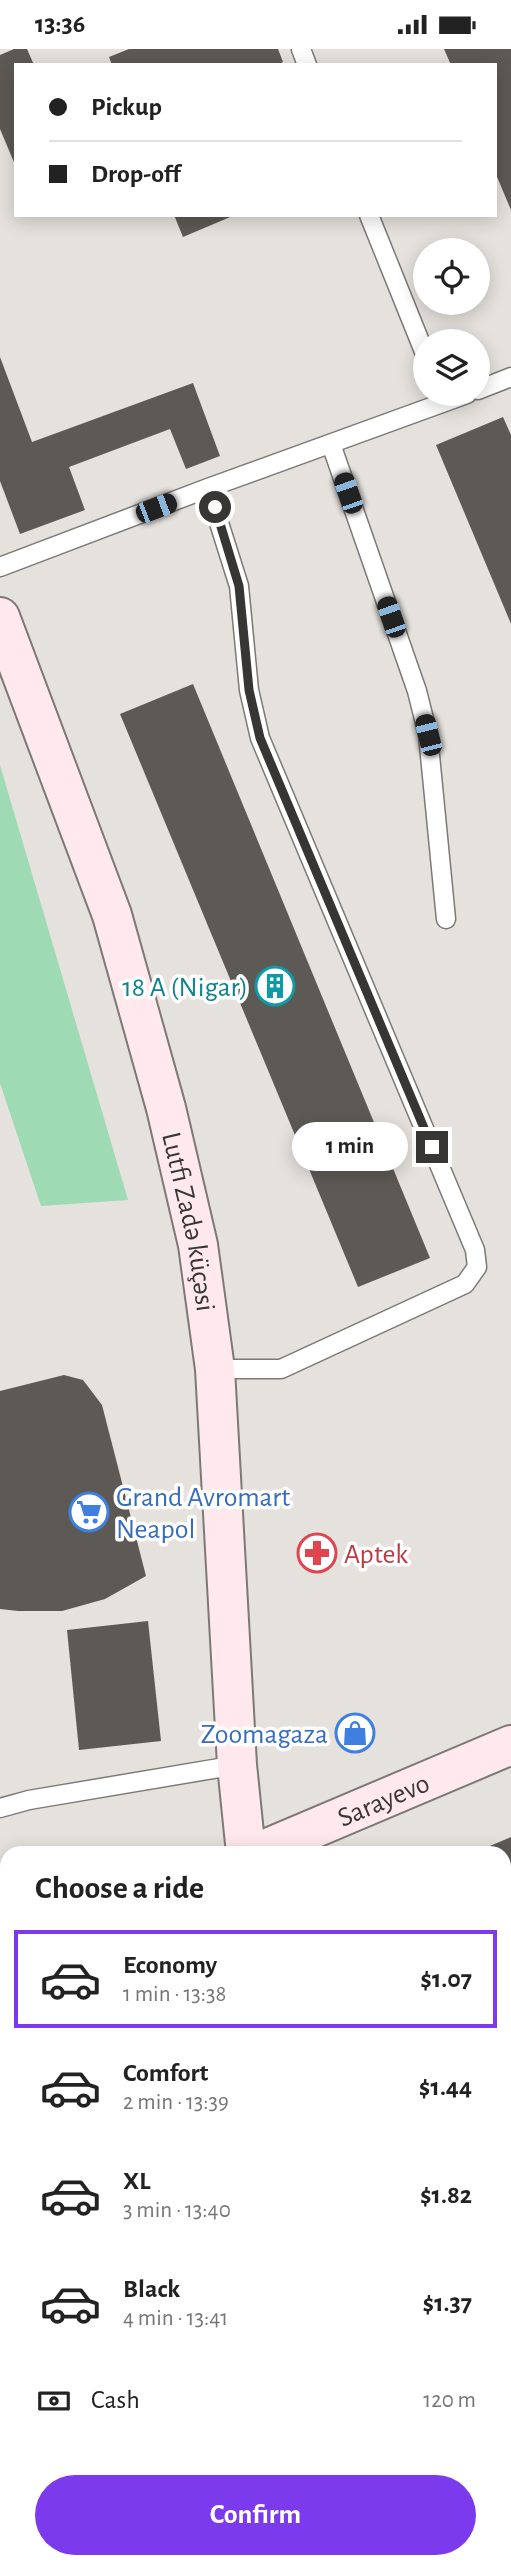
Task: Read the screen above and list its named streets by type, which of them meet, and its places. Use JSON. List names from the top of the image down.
{
  "streets": {
    "main road": ["Lutfi Zadə küçəsi", "Sarayevo"]
  },
  "places": {
    "building": ["18 A (Nigar)"],
    "supermarket": ["Grand Avromart Neapol"],
    "pharmacy": ["Aptek"],
    "shop": ["Zoomagaza"]
  },
  "page": {
    "status": "13:36",
    "banner": ["Pickup", "Drop-off"],
    "bubble": "1 min",
    "heading": "Choose a ride",
    "list": [
      {
        "name": "Economy",
        "note": "1 min · 13:38",
        "value": "$1.07"
      },
      {
        "name": "Comfort",
        "note": "2 min · 13:39",
        "value": "$1.44"
      },
      {
        "name": "XL",
        "note": "3 min · 13:40",
        "value": "$1.82"
      },
      {
        "name": "Black",
        "note": "4 min · 13:41",
        "value": "$1.37"
      }
    ],
    "pay": ["Cash", "120 m"],
    "buttons": "Confirm"
  }
}
